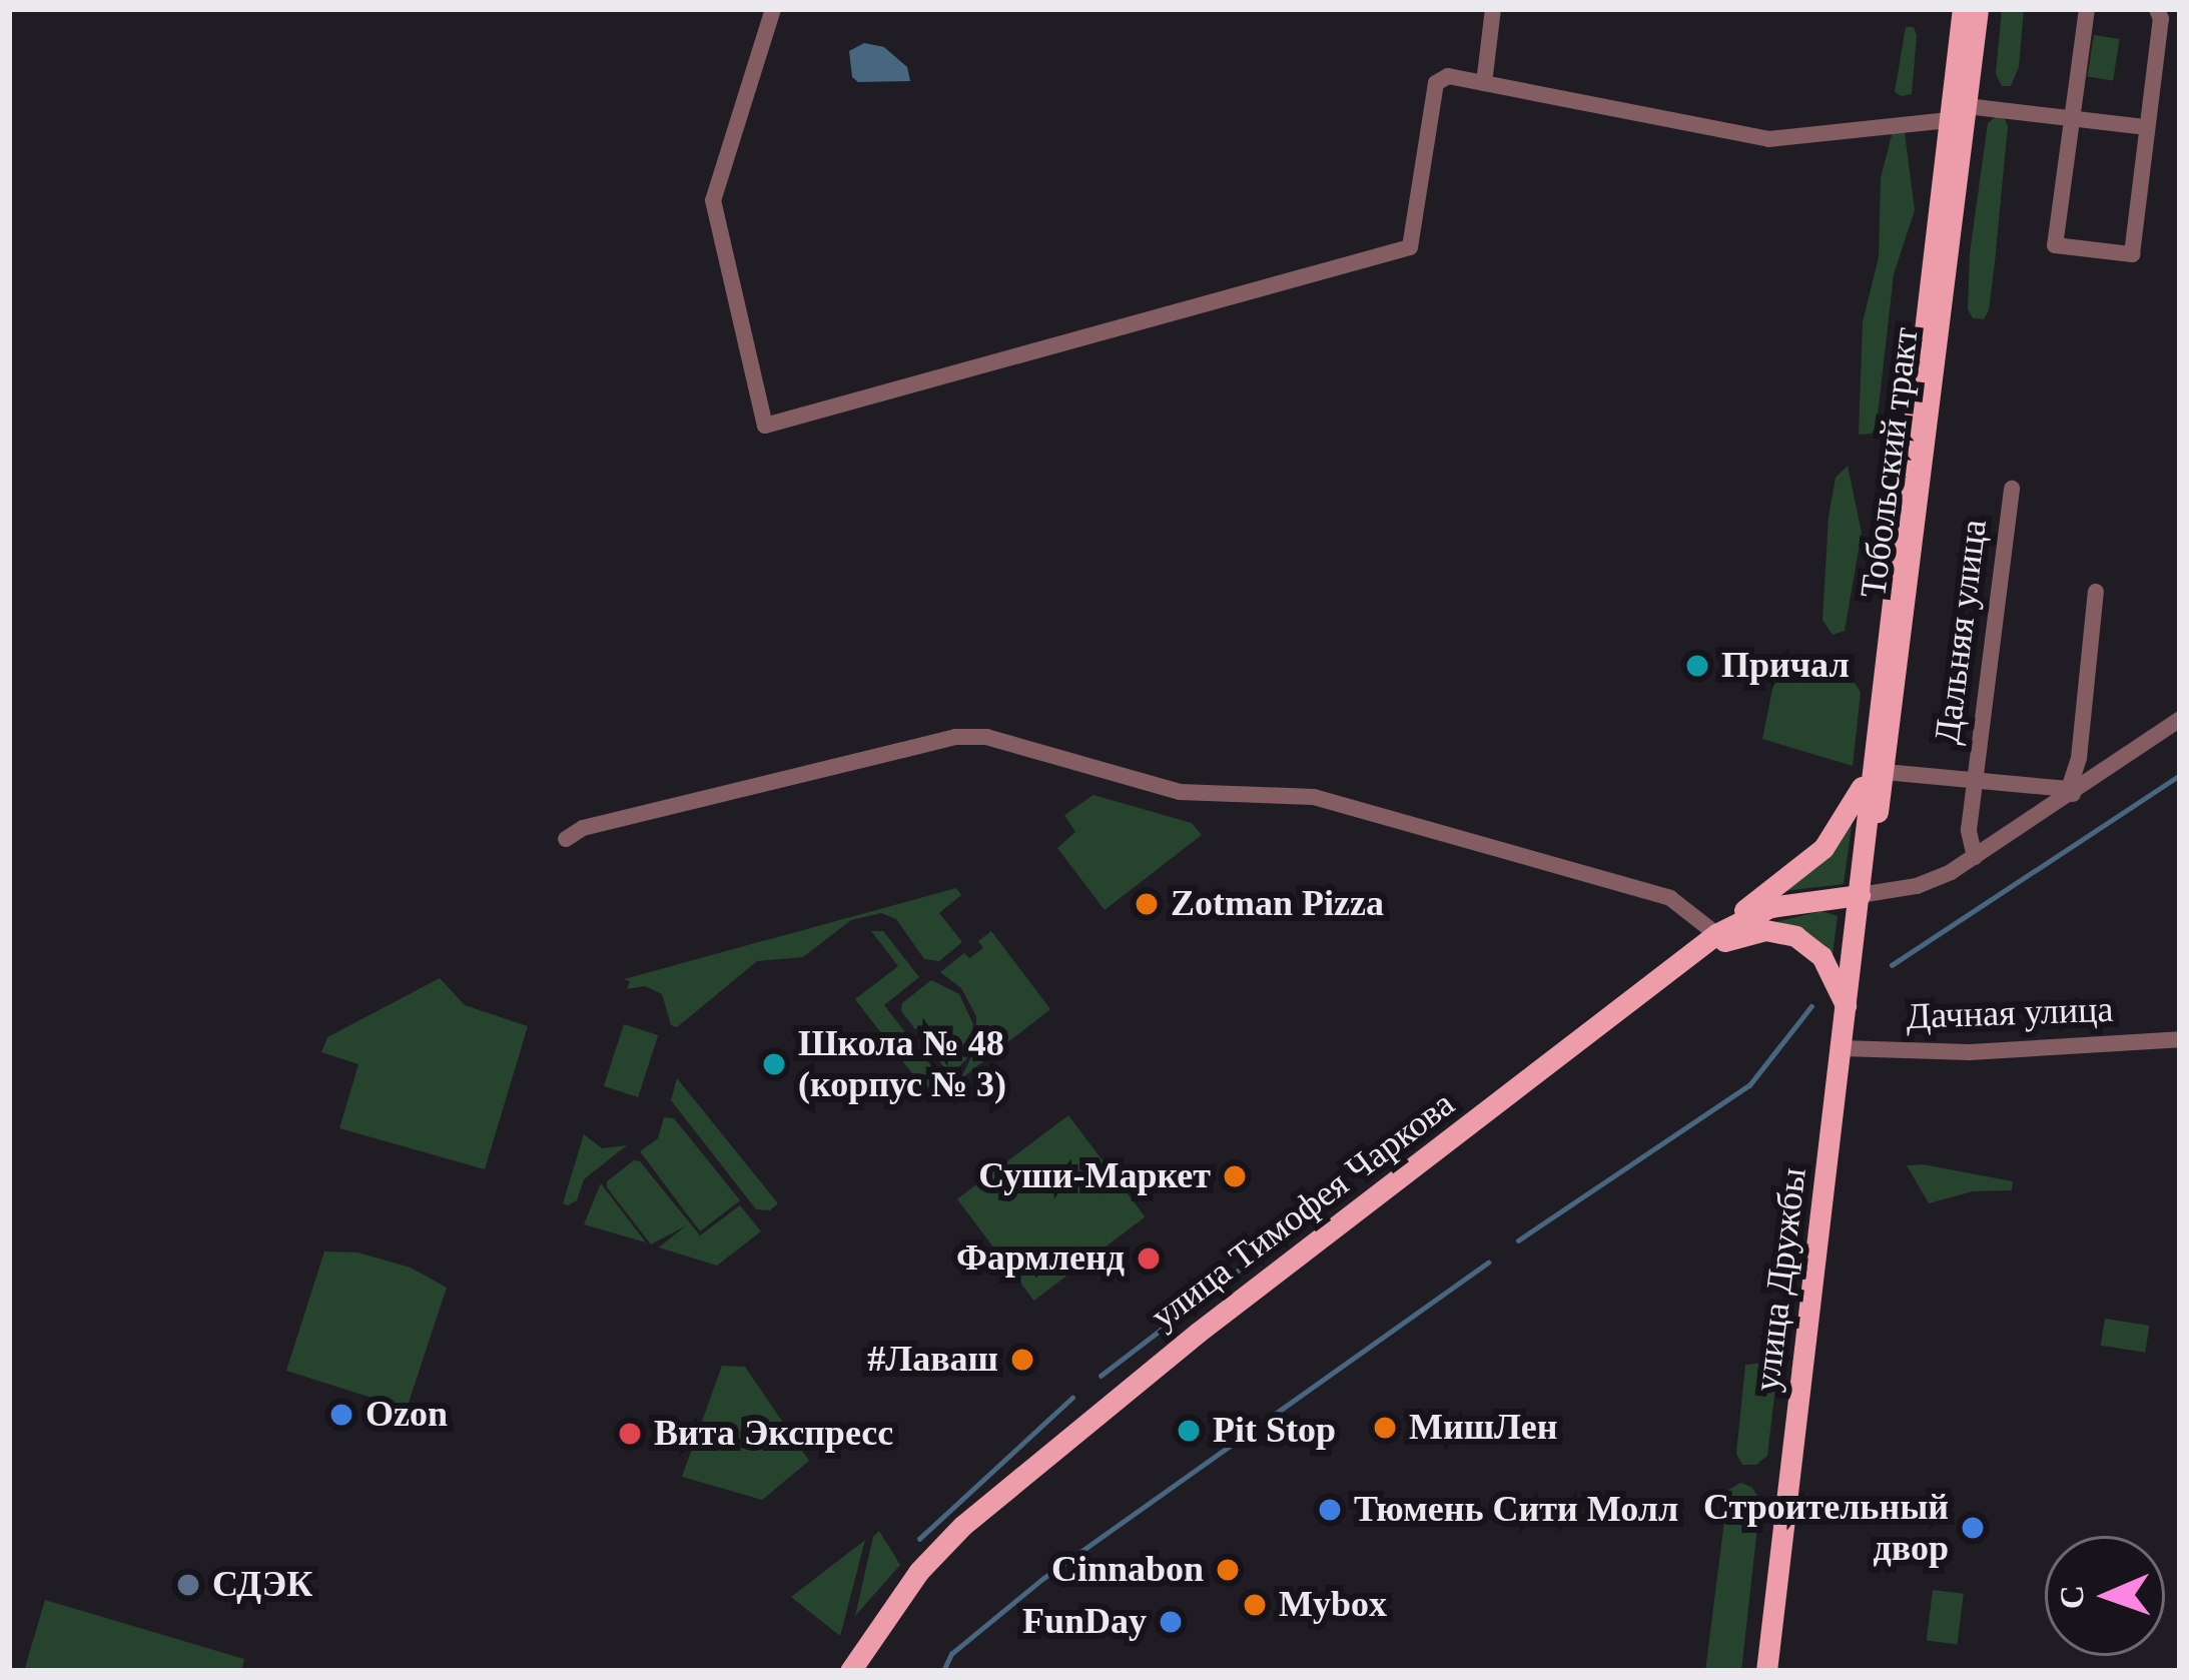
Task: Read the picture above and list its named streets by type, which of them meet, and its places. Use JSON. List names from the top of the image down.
{
  "streets": {
    "main road": ["Тобольский тракт", "улица Тимофея Чаркова", "улица Дружбы"],
    "street": ["Дальняя улица", "Дачная улица"]
  },
  "crossings": [
    ["Тобольский тракт", "Дальняя улица"],
    ["Тобольский тракт", "улица Тимофея Чаркова"],
    ["Тобольский тракт", "улица Дружбы"],
    ["Дачная улица", "улица Дружбы"],
    ["улица Тимофея Чаркова", "улица Дружбы"]
  ],
  "places": [
    "Причал",
    "Zotman Pizza",
    "Школа № 48 (корпус № 3)",
    "Суши-Маркет",
    "Фармленд",
    "#Лаваш",
    "Ozon",
    "МишЛен",
    "Pit Stop",
    "Вита Экспресс",
    "Тюмень Сити Молл",
    "Строительный двор",
    "Cinnabon",
    "СДЭК",
    "Mybox",
    "FunDay"
  ],
  "north": "left"
}
